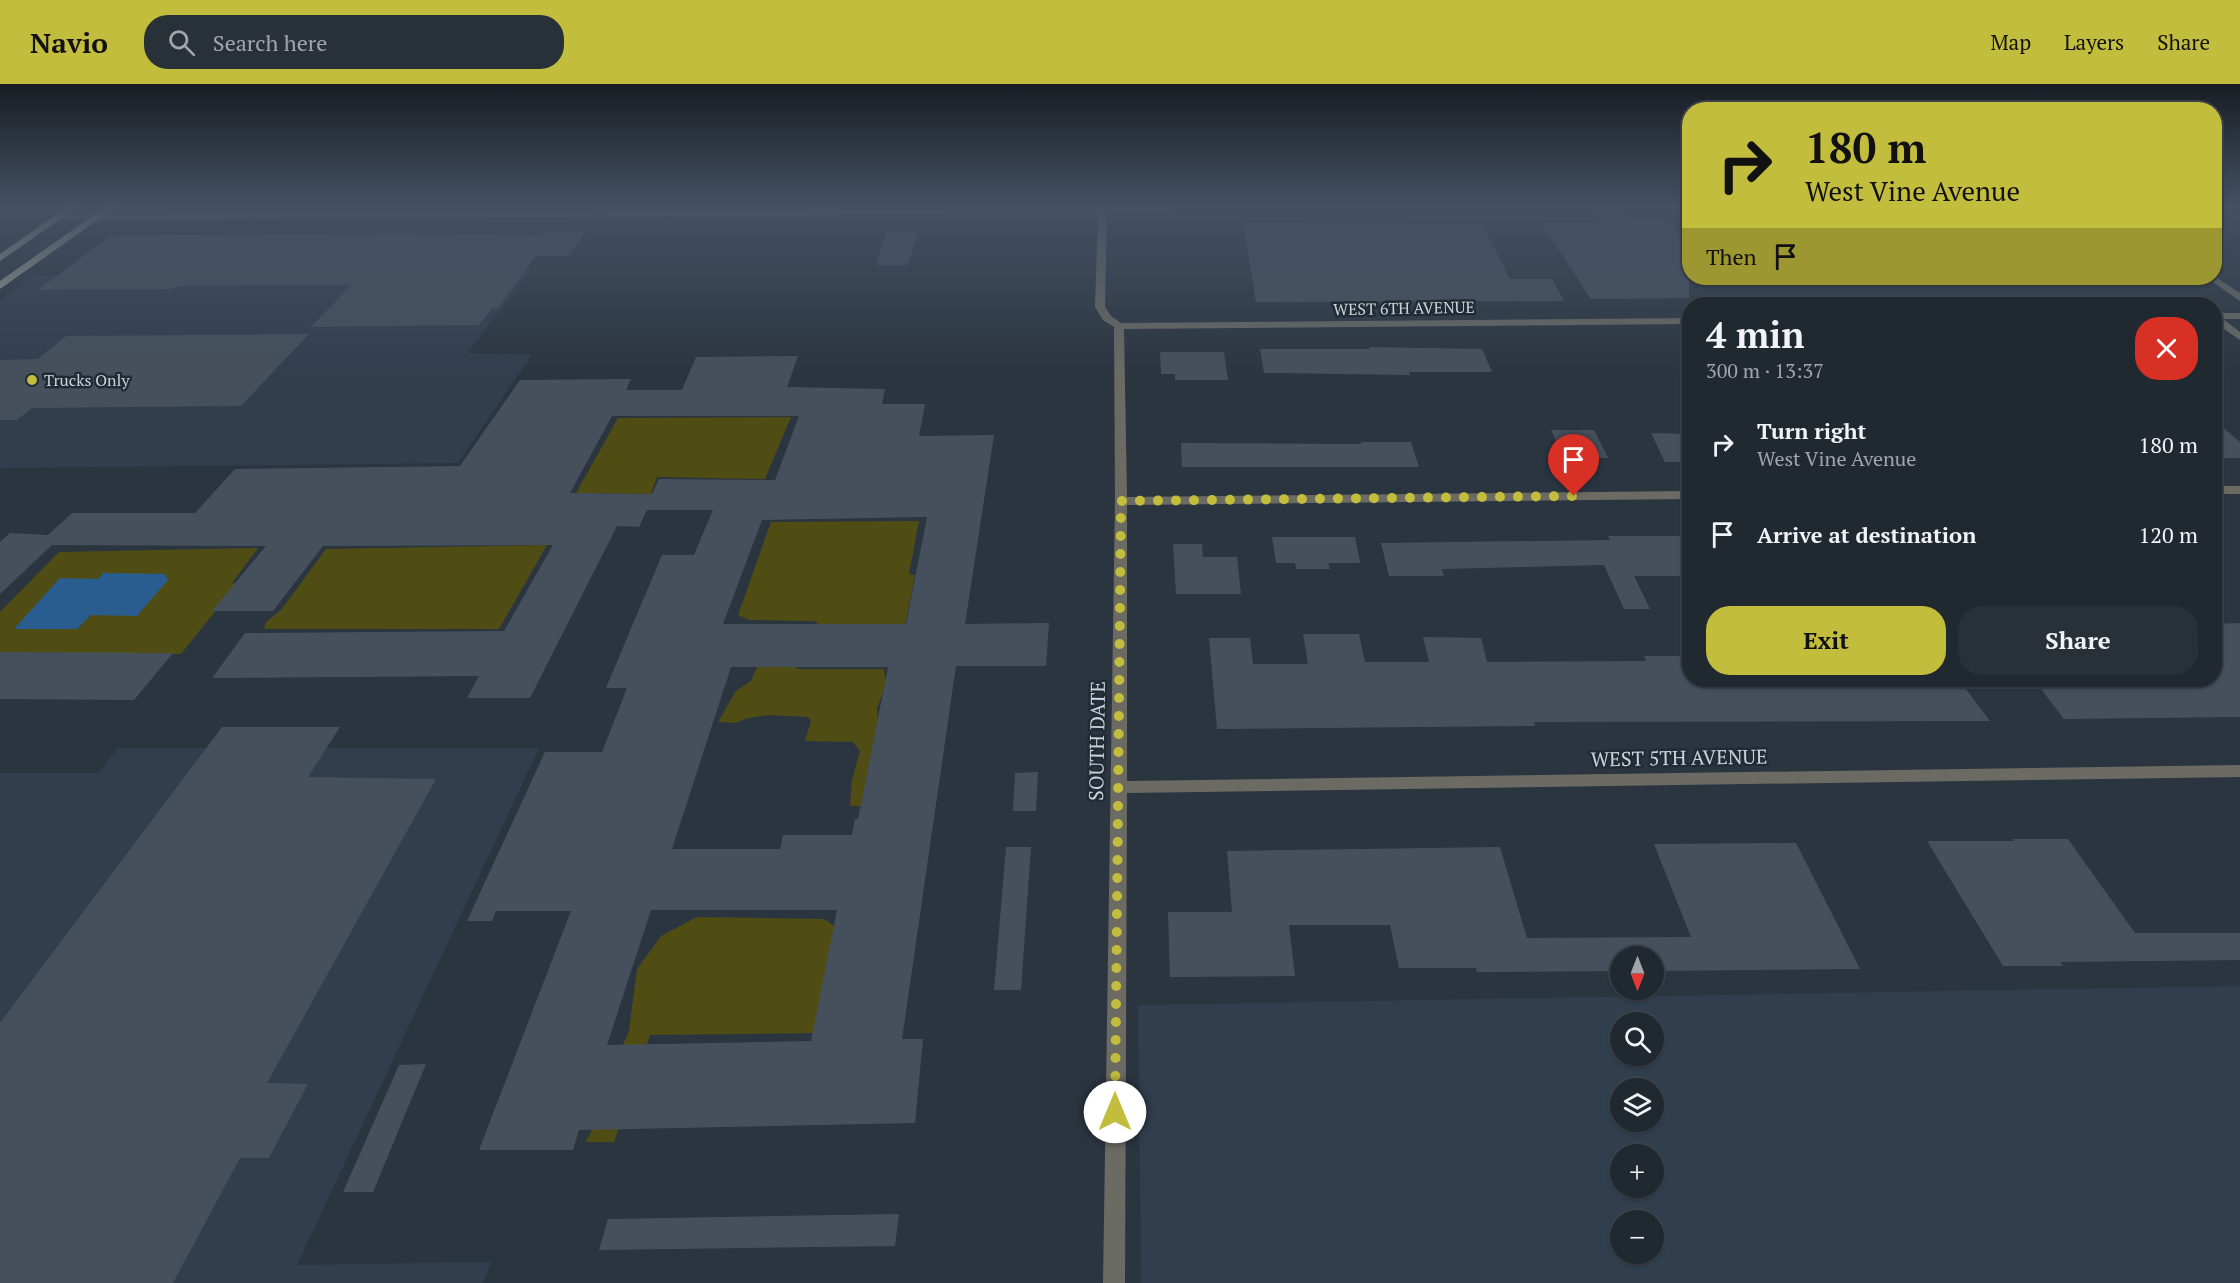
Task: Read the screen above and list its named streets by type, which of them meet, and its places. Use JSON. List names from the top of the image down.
{
  "streets": {
    "street": ["WEST 6TH AVENUE", "SOUTH DATE", "WEST 5TH AVENUE"]
  },
  "crossings": [
    ["WEST 6TH AVENUE", "SOUTH DATE"],
    ["SOUTH DATE", "WEST 5TH AVENUE"]
  ],
  "places": ["Trucks Only"],
  "north": "bottom",
  "page": {
    "header": "Navio",
    "search": "Search here",
    "nav": ["Map", "Layers", "Share"],
    "turn": ["180 m", "West Vine Avenue"],
    "then": "Then",
    "heading": ["4 min", "300 m · 13:37"],
    "list": [
      {
        "name": "Turn right",
        "note": "West Vine Avenue",
        "value": "180 m"
      },
      {
        "name": "Arrive at destination",
        "value": "120 m"
      }
    ],
    "buttons": ["Exit", "Share"],
    "map_buttons": ["+", "−"]
  }
}
